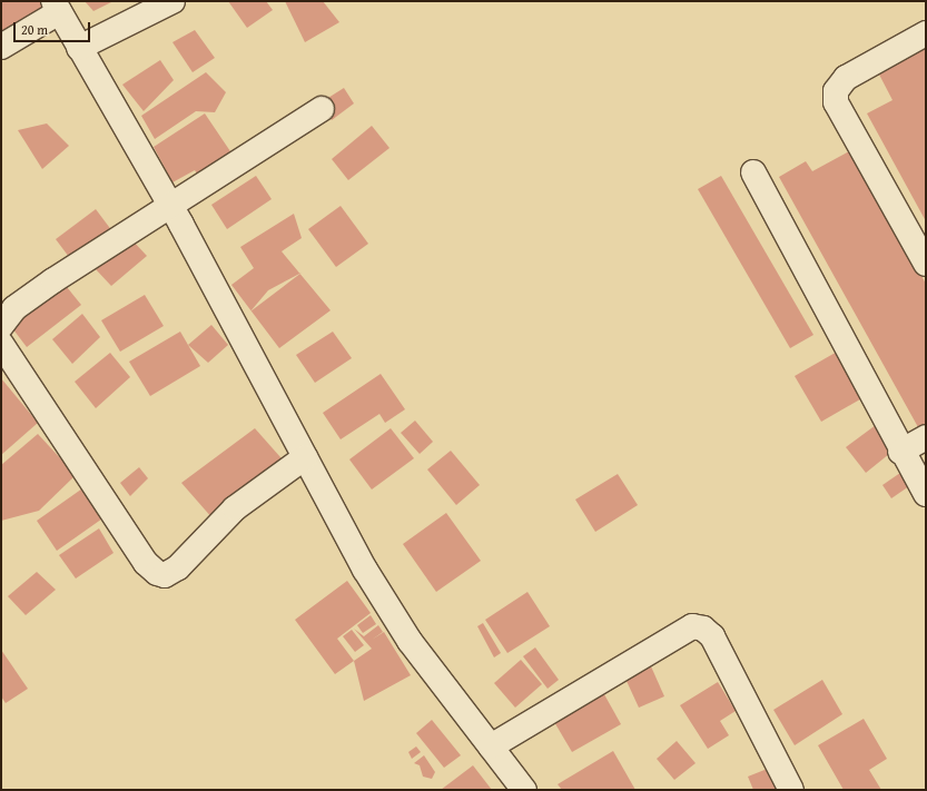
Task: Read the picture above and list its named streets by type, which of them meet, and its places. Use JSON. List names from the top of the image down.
{
  "scale_bar": "20 m"
}
